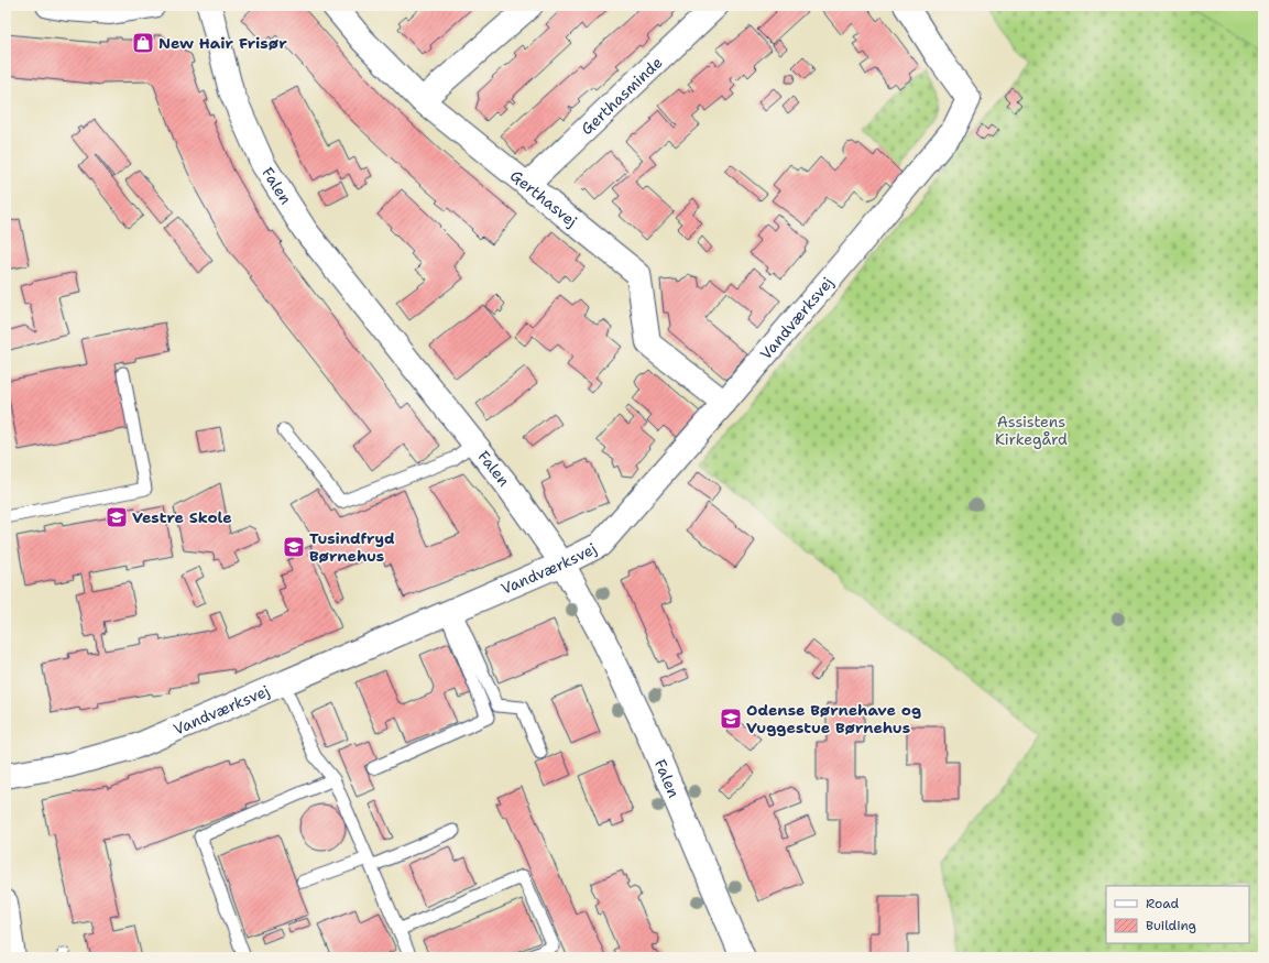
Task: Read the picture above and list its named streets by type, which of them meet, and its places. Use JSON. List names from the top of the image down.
{
  "streets": {
    "street": [
      "Gerthasminde",
      "Falen",
      "Gerthasvej",
      "Vandværksvej"
    ]
  },
  "crossings": [
    ["Gerthasminde", "Gerthasvej"],
    ["Falen", "Vandværksvej"],
    ["Gerthasvej", "Vandværksvej"]
  ],
  "parks": ["Assistens Kirkegård"],
  "places": {
    "shop": ["New Hair Frisør"],
    "school or university": ["Vestre Skole", "Tusindfryd Børnehus", "Odense Børnehave og Vuggestue Børnehus"]
  },
  "legend": ["Road", "Building"]
}
